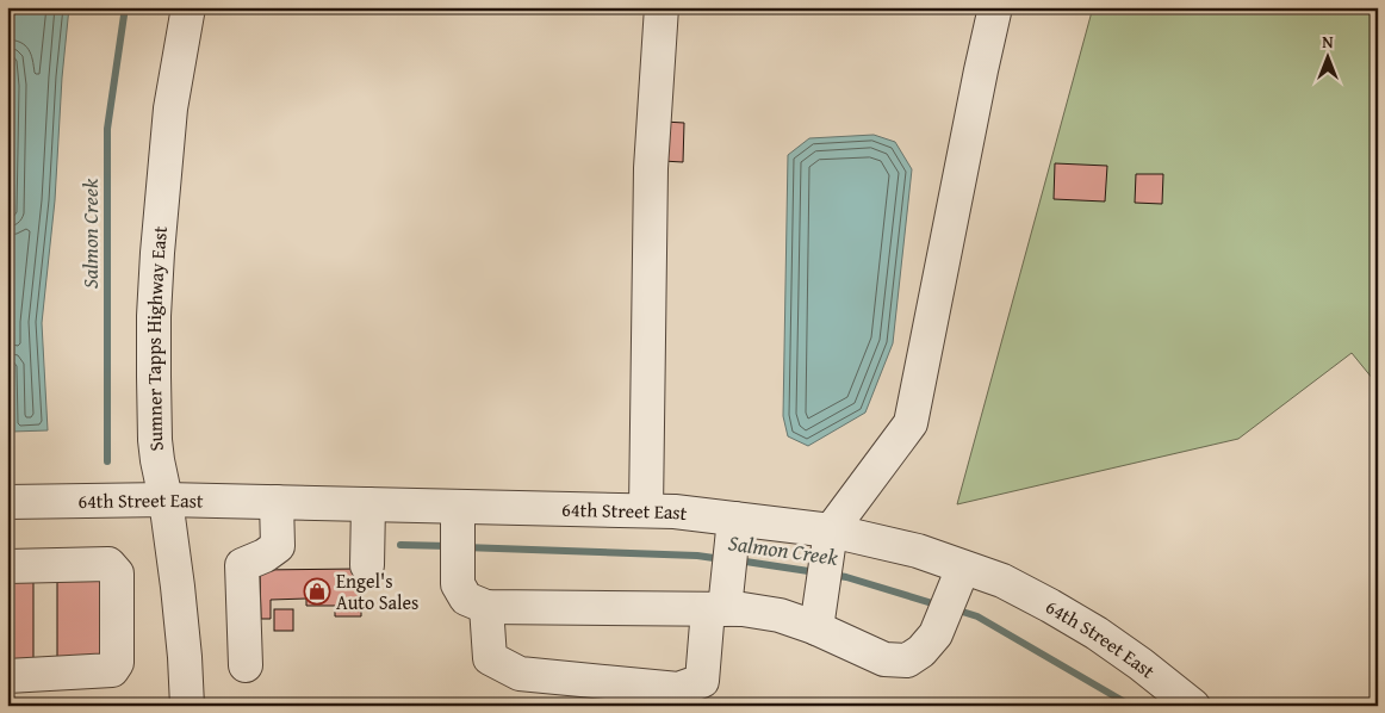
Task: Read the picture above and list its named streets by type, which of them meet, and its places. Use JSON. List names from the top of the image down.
{
  "streets": {
    "street": ["Sumner Tapps Highway East", "64th Street East"]
  },
  "crossings": [
    ["Sumner Tapps Highway East", "64th Street East"]
  ],
  "water": ["Salmon Creek"],
  "places": {
    "shop": ["Engel's Auto Sales"]
  },
  "north": "top"
}
